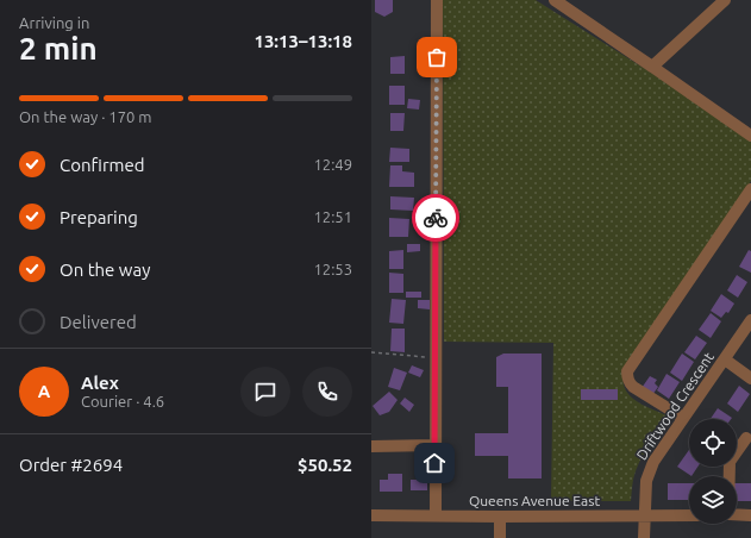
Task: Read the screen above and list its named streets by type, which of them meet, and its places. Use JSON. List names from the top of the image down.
{
  "streets": {
    "street": ["Driftwood Crescent", "Queens Avenue East"]
  },
  "crossings": [
    ["Driftwood Crescent", "Queens Avenue East"]
  ],
  "page": {
    "heading": ["2 min", "Arriving in", "13:13–13:18"],
    "panel": [
      "Alex",
      "Courier · 4.6",
      "Order #2694",
      "$50.52"
    ],
    "bar": "On the way · 170 m",
    "list": [
      ["Confirmed", "12:49"],
      ["Preparing", "12:51"],
      ["On the way", "12:53"],
      "Delivered"
    ],
    "round": "A"
  }
}
